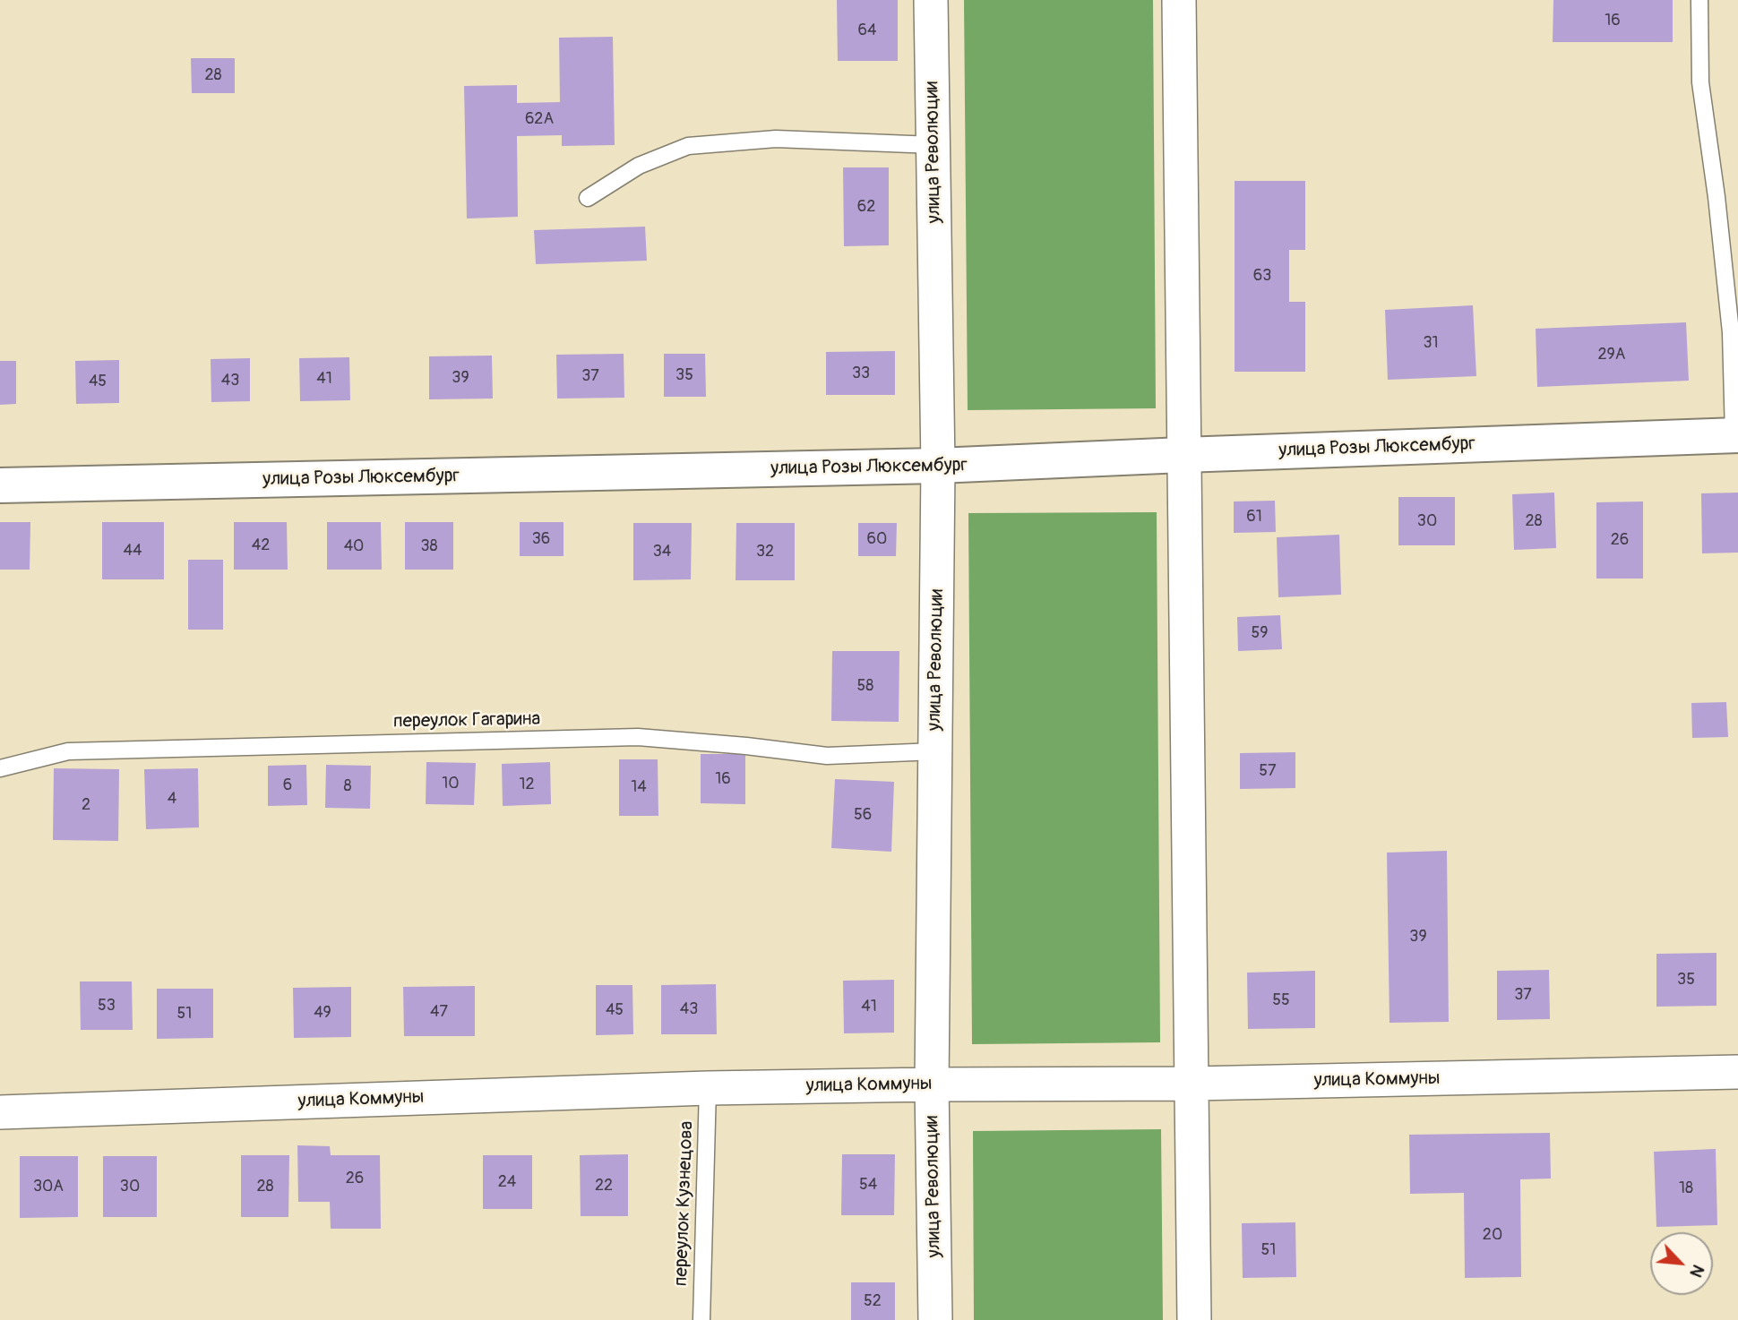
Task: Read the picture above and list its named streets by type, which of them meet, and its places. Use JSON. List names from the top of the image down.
{
  "streets": {
    "street": ["улица Революции", "улица Розы Люксембург", "улица Коммуны"],
    "lane": ["переулок Гагарина", "переулок Кузнецова"]
  },
  "crossings": [
    ["улица Революции", "улица Розы Люксембург"],
    ["улица Революции", "переулок Гагарина"],
    ["улица Революции", "улица Коммуны"],
    ["улица Коммуны", "переулок Кузнецова"]
  ],
  "house_numbers": [
    "16",
    "64",
    "28",
    "62А",
    "62",
    "63",
    "31",
    "29А",
    "33",
    "35",
    "37",
    "39",
    "41",
    "43",
    "45",
    "61",
    "30",
    "28",
    "36",
    "60",
    "26",
    "42",
    "40",
    "38",
    "44",
    "34",
    "32",
    "59",
    "58",
    "57",
    "16",
    "10",
    "12",
    "6",
    "8",
    "14",
    "4",
    "2",
    "56",
    "39",
    "35",
    "37",
    "55",
    "53",
    "41",
    "43",
    "45",
    "47",
    "49",
    "51",
    "26",
    "24",
    "54",
    "22",
    "30А",
    "30",
    "28",
    "18",
    "20",
    "51",
    "52"
  ],
  "north": "bottom right"
}
